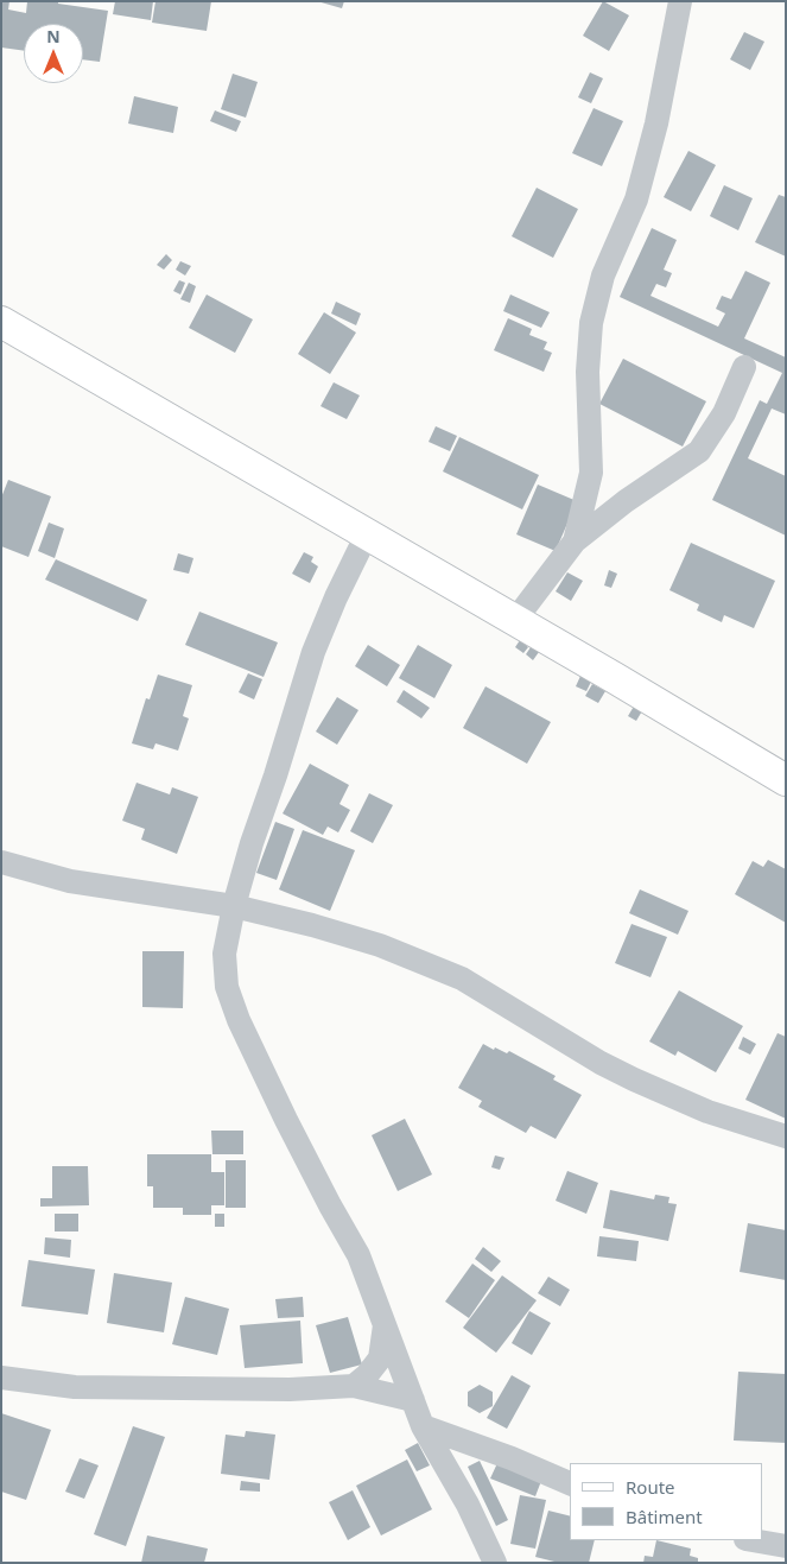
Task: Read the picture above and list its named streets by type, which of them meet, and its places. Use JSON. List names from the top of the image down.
{
  "legend": ["Route", "Bâtiment"],
  "north": "top"
}
